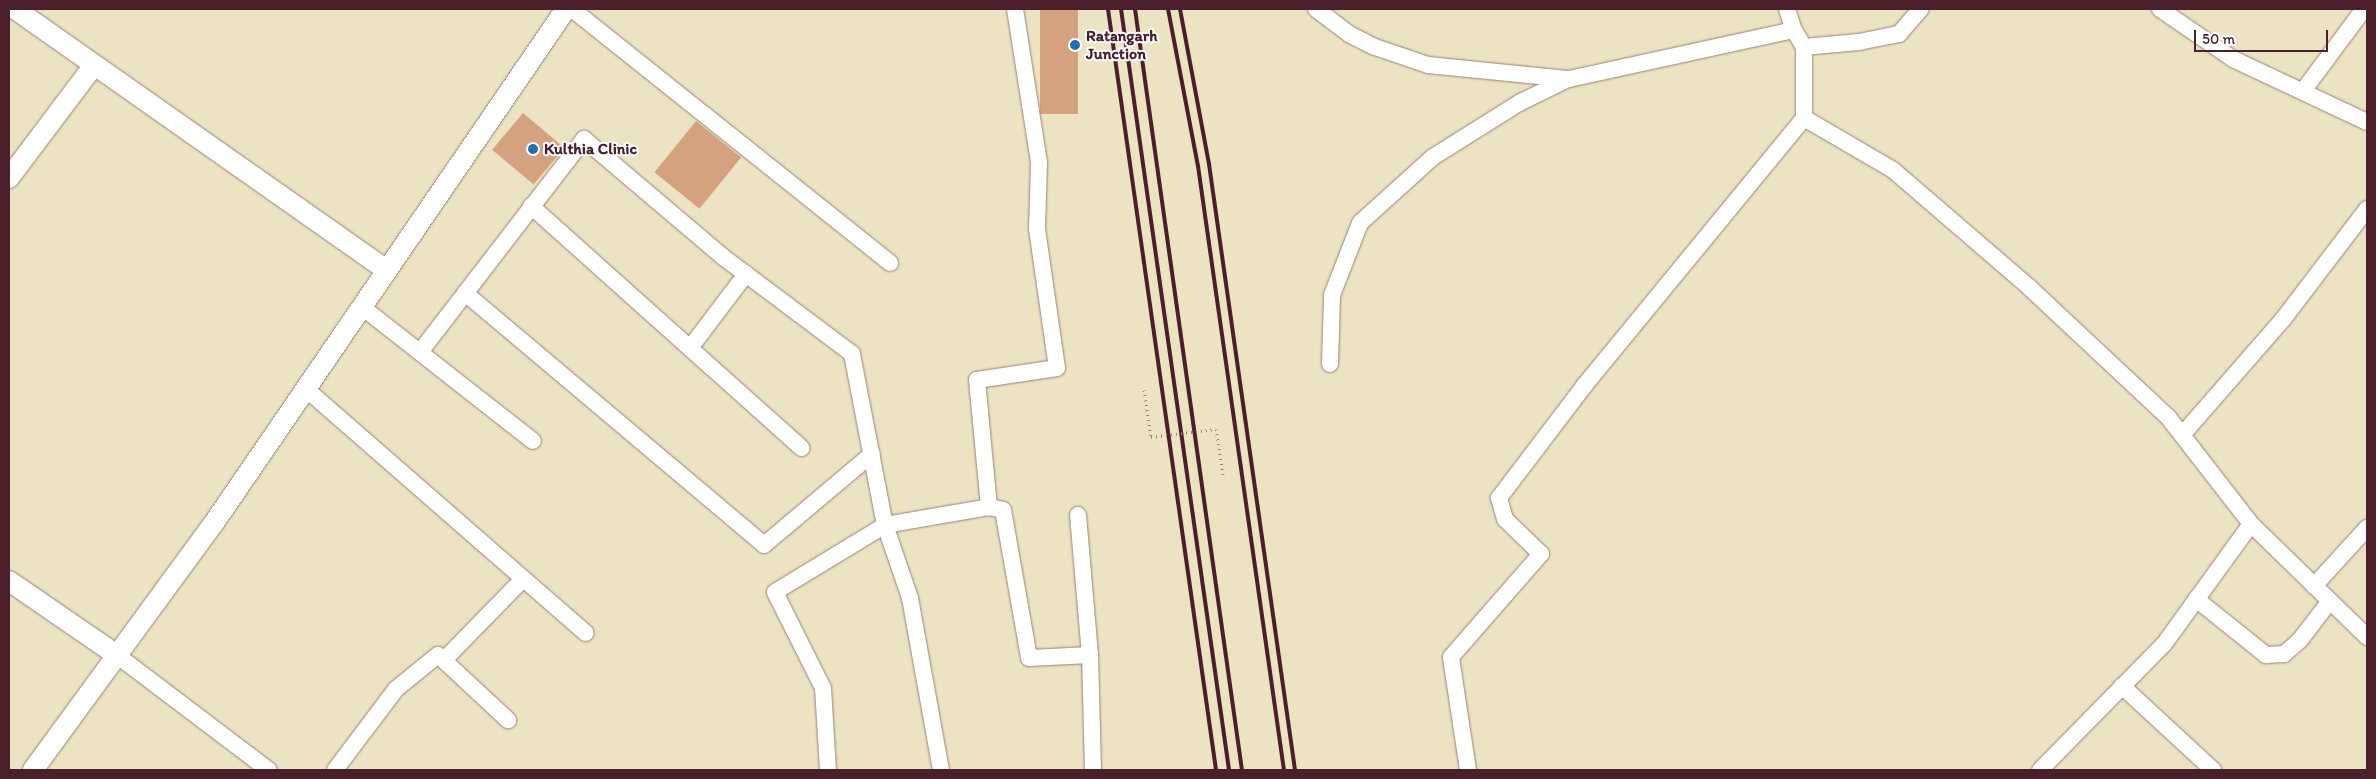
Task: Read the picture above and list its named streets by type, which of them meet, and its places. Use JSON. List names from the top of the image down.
{
  "places": ["Ratangarh Junction", "Kulthia Clinic"],
  "scale_bar": "50 m"
}
